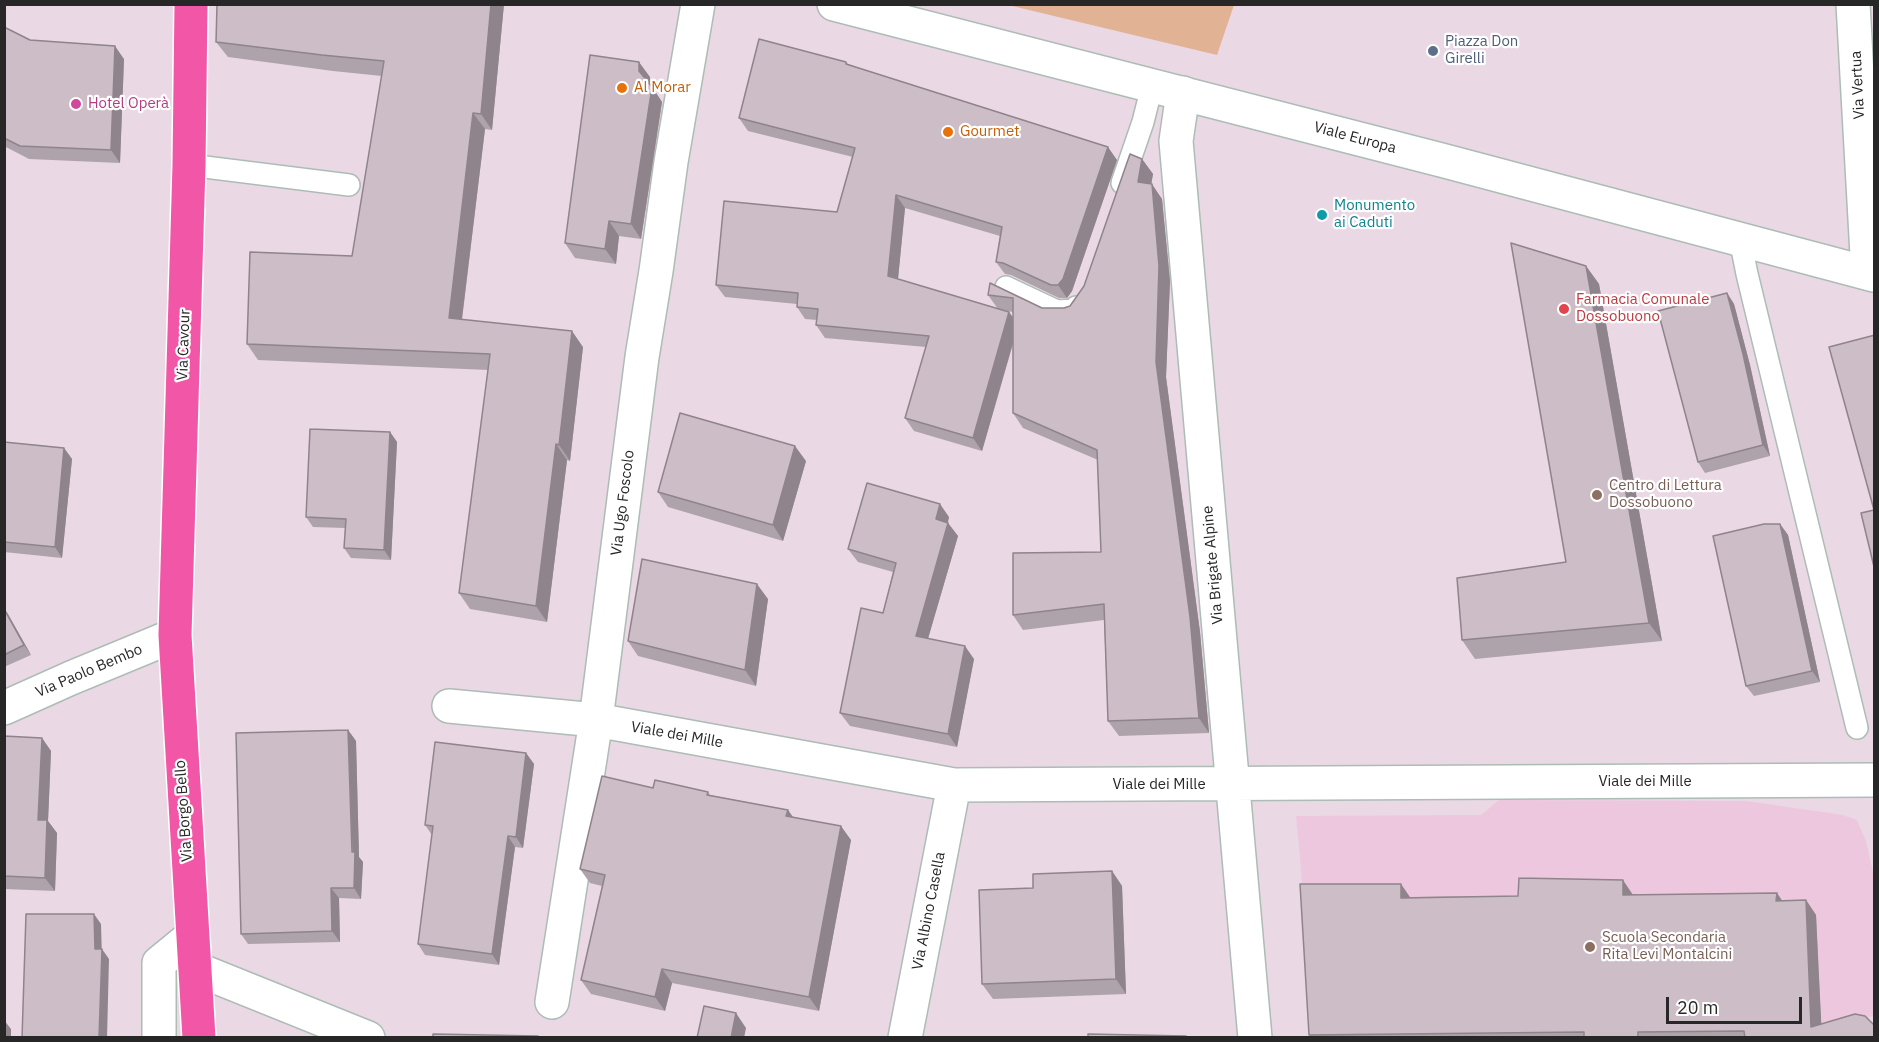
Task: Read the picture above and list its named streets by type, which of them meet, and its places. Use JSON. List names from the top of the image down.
{
  "streets": {
    "main road": ["Via Cavour", "Via Borgo Bello"],
    "street": [
      "Via Vertua",
      "Viale Europa",
      "Via Ugo Foscolo",
      "Via Brigate Alpine",
      "Via Paolo Bembo",
      "Viale dei Mille",
      "Via Albino Casella"
    ]
  },
  "crossings": [
    ["Via Vertua", "Viale Europa"],
    ["Viale Europa", "Via Brigate Alpine"],
    ["Via Cavour", "Via Paolo Bembo"],
    ["Via Cavour", "Via Borgo Bello"],
    ["Via Ugo Foscolo", "Viale dei Mille"],
    ["Via Brigate Alpine", "Viale dei Mille"],
    ["Viale dei Mille", "Via Albino Casella"]
  ],
  "places": [
    "Piazza Don Girelli",
    "Al Morar",
    "Hotel Operà",
    "Gourmet",
    "Monumento ai Caduti",
    "Farmacia Comunale Dossobuono",
    "Centro di Lettura Dossobuono",
    "Scuola Secondaria Rita Levi Montalcini"
  ],
  "scale_bar": "20 m"
}
